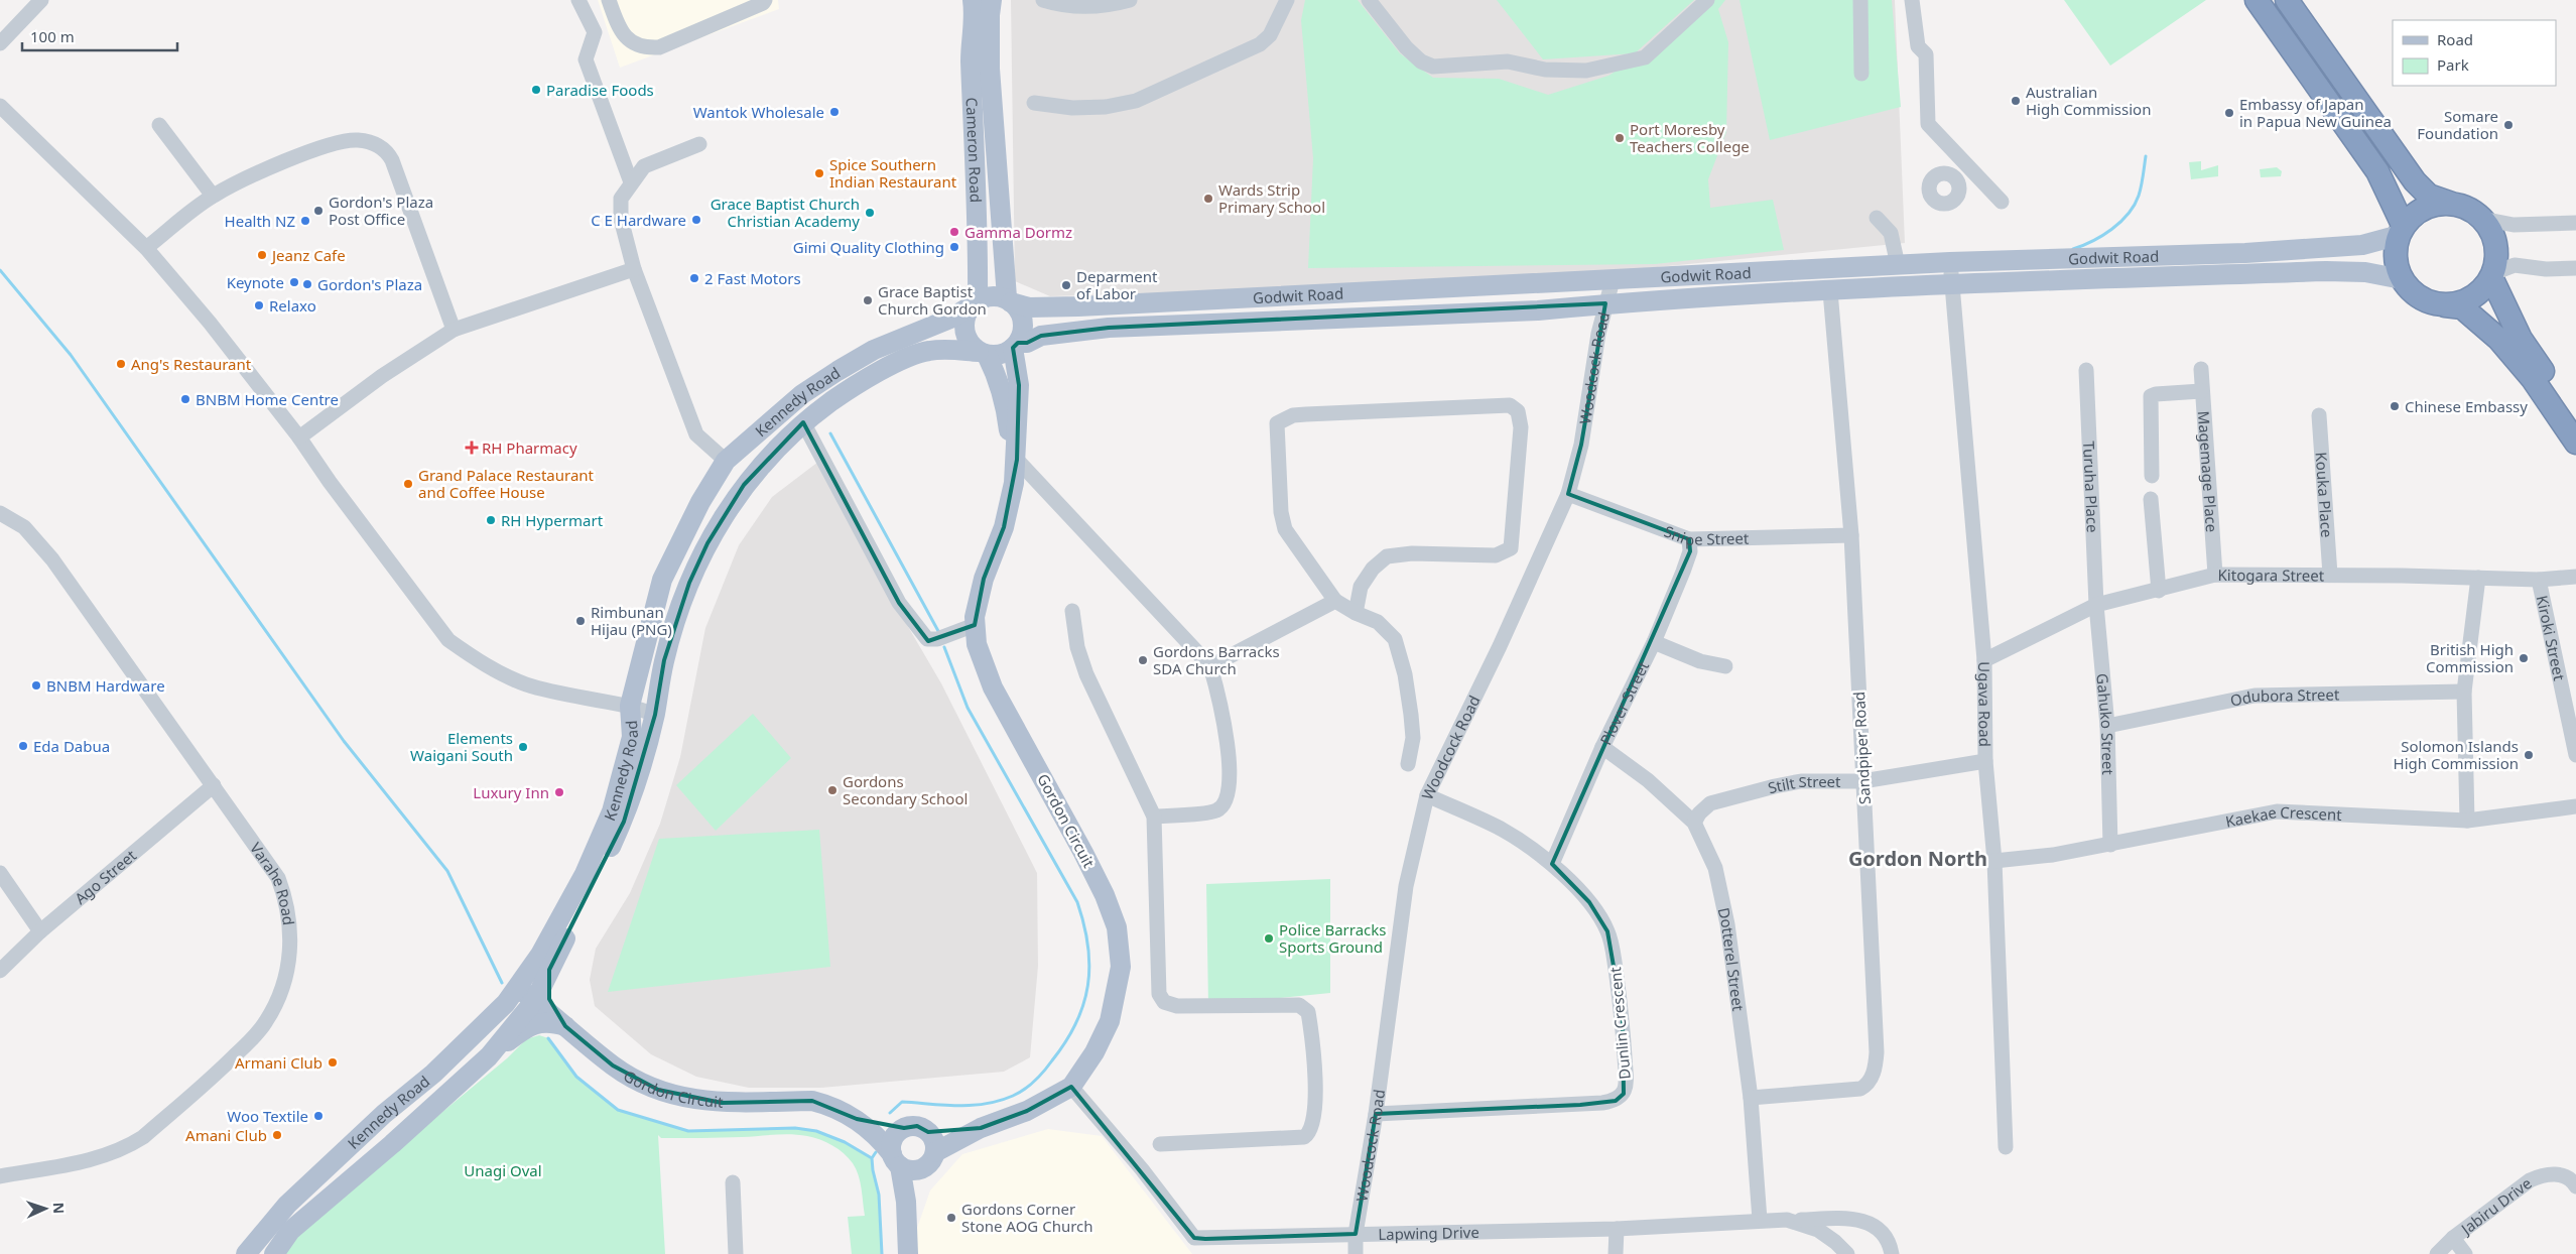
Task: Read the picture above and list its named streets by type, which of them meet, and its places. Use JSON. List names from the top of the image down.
{
  "streets": {
    "main road": [
      "Cameron Road",
      "Godwit Road",
      "Kennedy Road",
      "Gordon Circuit"
    ],
    "street": [
      "Woodcock Road",
      "Magemage Place",
      "Turuha Place",
      "Kouka Place",
      "Snipe Street",
      "Kitogara Street",
      "Kiroki Street",
      "Odubora Street",
      "Plover Street",
      "Ugava Road",
      "Gahuko Street",
      "Sandpiper Road",
      "Stilt Street",
      "Kaekae Crescent",
      "Ago Street",
      "Varahe Road",
      "Dotterel Street",
      "Dunlin Crescent",
      "Jabiru Drive",
      "Lapwing Drive"
    ]
  },
  "crossings": [
    ["Cameron Road", "Godwit Road"],
    ["Cameron Road", "Kennedy Road"],
    ["Cameron Road", "Gordon Circuit"],
    ["Godwit Road", "Woodcock Road"],
    ["Godwit Road", "Kennedy Road"],
    ["Godwit Road", "Ugava Road"],
    ["Godwit Road", "Sandpiper Road"],
    ["Godwit Road", "Gordon Circuit"],
    ["Woodcock Road", "Snipe Street"],
    ["Woodcock Road", "Dunlin Crescent"],
    ["Woodcock Road", "Lapwing Drive"],
    ["Kennedy Road", "Gordon Circuit"],
    ["Magemage Place", "Kitogara Street"],
    ["Turuha Place", "Kitogara Street"],
    ["Turuha Place", "Gahuko Street"],
    ["Kouka Place", "Kitogara Street"],
    ["Snipe Street", "Plover Street"],
    ["Snipe Street", "Sandpiper Road"],
    ["Kitogara Street", "Kiroki Street"],
    ["Kitogara Street", "Ugava Road"],
    ["Kitogara Street", "Gahuko Street"],
    ["Odubora Street", "Gahuko Street"],
    ["Plover Street", "Dotterel Street"],
    ["Plover Street", "Dunlin Crescent"],
    ["Ugava Road", "Stilt Street"],
    ["Ugava Road", "Kaekae Crescent"],
    ["Gahuko Street", "Kaekae Crescent"],
    ["Sandpiper Road", "Stilt Street"],
    ["Sandpiper Road", "Dotterel Street"],
    ["Stilt Street", "Dotterel Street"],
    ["Gordon Circuit", "Lapwing Drive"],
    ["Ago Street", "Varahe Road"],
    ["Dotterel Street", "Lapwing Drive"]
  ],
  "districts": ["Gordon North"],
  "parks": ["Unagi Oval"],
  "places": {
    "other": [
      "Paradise Foods",
      "Australian High Commission",
      "Wantok Wholesale",
      "Embassy of Japan in Papua New Guinea",
      "Somare Foundation",
      "Port Moresby Teachers College",
      "Spice Southern Indian Restaurant",
      "Wards Strip Primary School",
      "Gordon's Plaza Post Office",
      "Grace Baptist Church Christian Academy",
      "C E Hardware",
      "Health NZ",
      "Gamma Dormz",
      "Gimi Quality Clothing",
      "Jeanz Cafe",
      "2 Fast Motors",
      "Keynote",
      "Gordon's Plaza",
      "Deparment of Labor",
      "Grace Baptist Church Gordon",
      "Relaxo",
      "Ang's Restaurant",
      "BNBM Home Centre",
      "Chinese Embassy",
      "Grand Palace Restaurant and Coffee House",
      "RH Hypermart",
      "Rimbunan Hijau (PNG)",
      "British High Commission",
      "Gordons Barracks SDA Church",
      "BNBM Hardware",
      "Eda Dabua",
      "Elements Waigani South",
      "Solomon Islands High Commission",
      "Gordons Secondary School",
      "Luxury Inn",
      "Police Barracks Sports Ground",
      "Armani Club",
      "Woo Textile",
      "Amani Club",
      "Gordons Corner Stone AOG Church"
    ],
    "health": ["RH Pharmacy"]
  },
  "legend": ["Road", "Park"],
  "scale_bar": "100 m",
  "north": "right"
}
